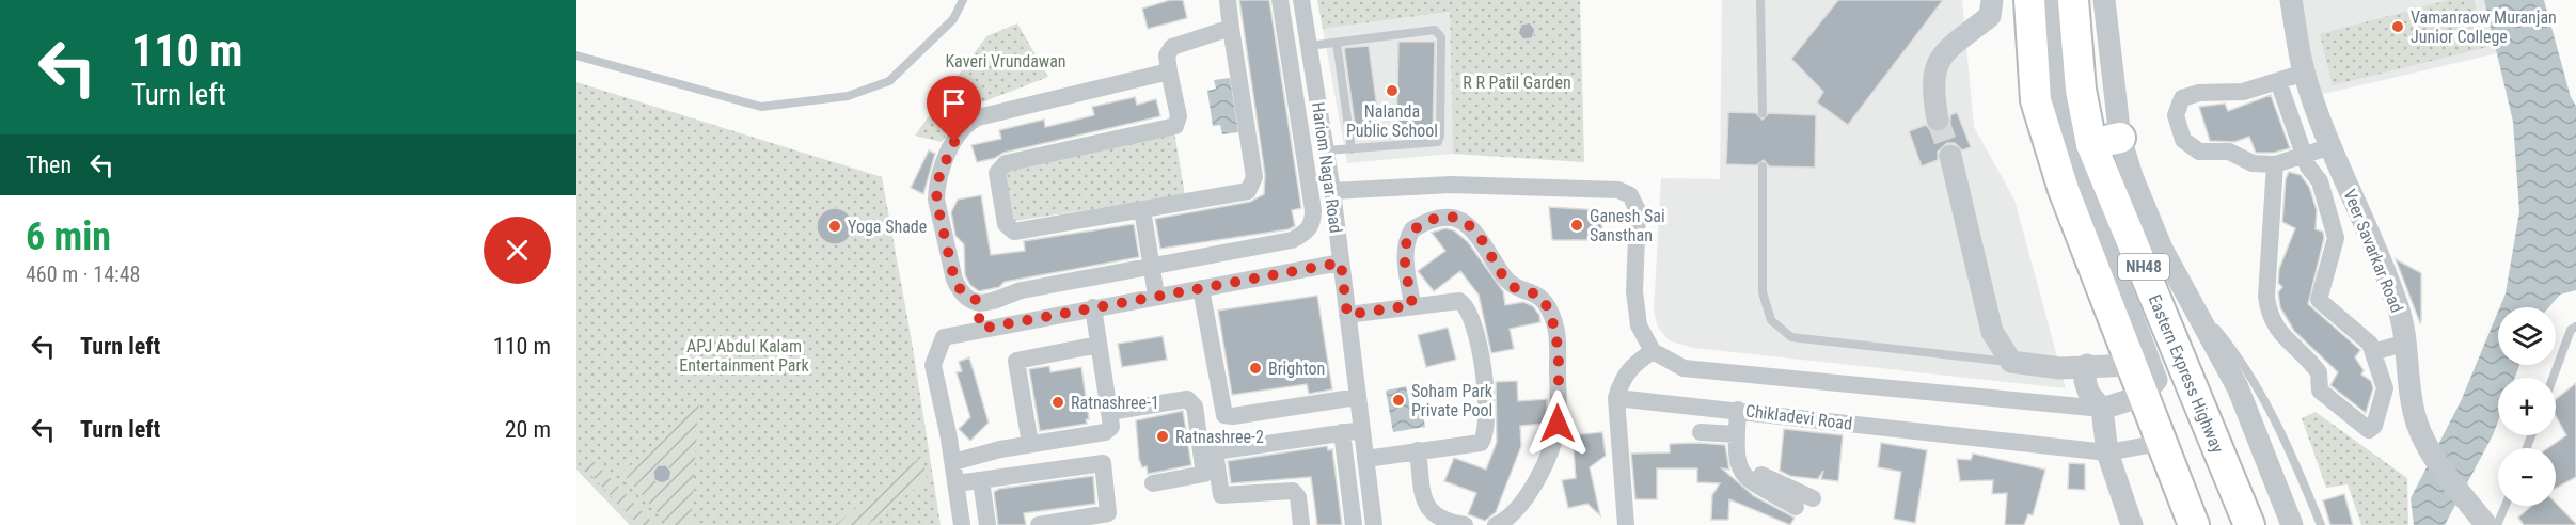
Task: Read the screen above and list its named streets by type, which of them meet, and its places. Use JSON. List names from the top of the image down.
{
  "streets": {
    "highway": ["NH48", "Eastern Express Highway"],
    "street": ["Hariom Nagar Road", "Veer Savarkar Road", "Chikladevi Road"]
  },
  "crossings": [
    ["NH48", "Chikladevi Road"]
  ],
  "parks": ["Kaveri Vrundawan", "R R Patil Garden", "APJ Abdul Kalam Entertainment Park"],
  "places": [
    "Vamanraow Muranjan Junior College",
    "Nalanda Public School",
    "Ganesh Sai Sansthan",
    "Yoga Shade",
    "Brighton",
    "Soham Park Private Pool",
    "Ratnashree-1",
    "Ratnashree-2"
  ],
  "page": {
    "turn": ["110 m", "Turn left"],
    "then": "Then",
    "heading": ["6 min", "460 m · 14:48"],
    "list": [
      {
        "name": "Turn left",
        "value": "110 m"
      },
      {
        "name": "Turn left",
        "value": "20 m"
      }
    ],
    "map_buttons": ["+", "−"]
  }
}
